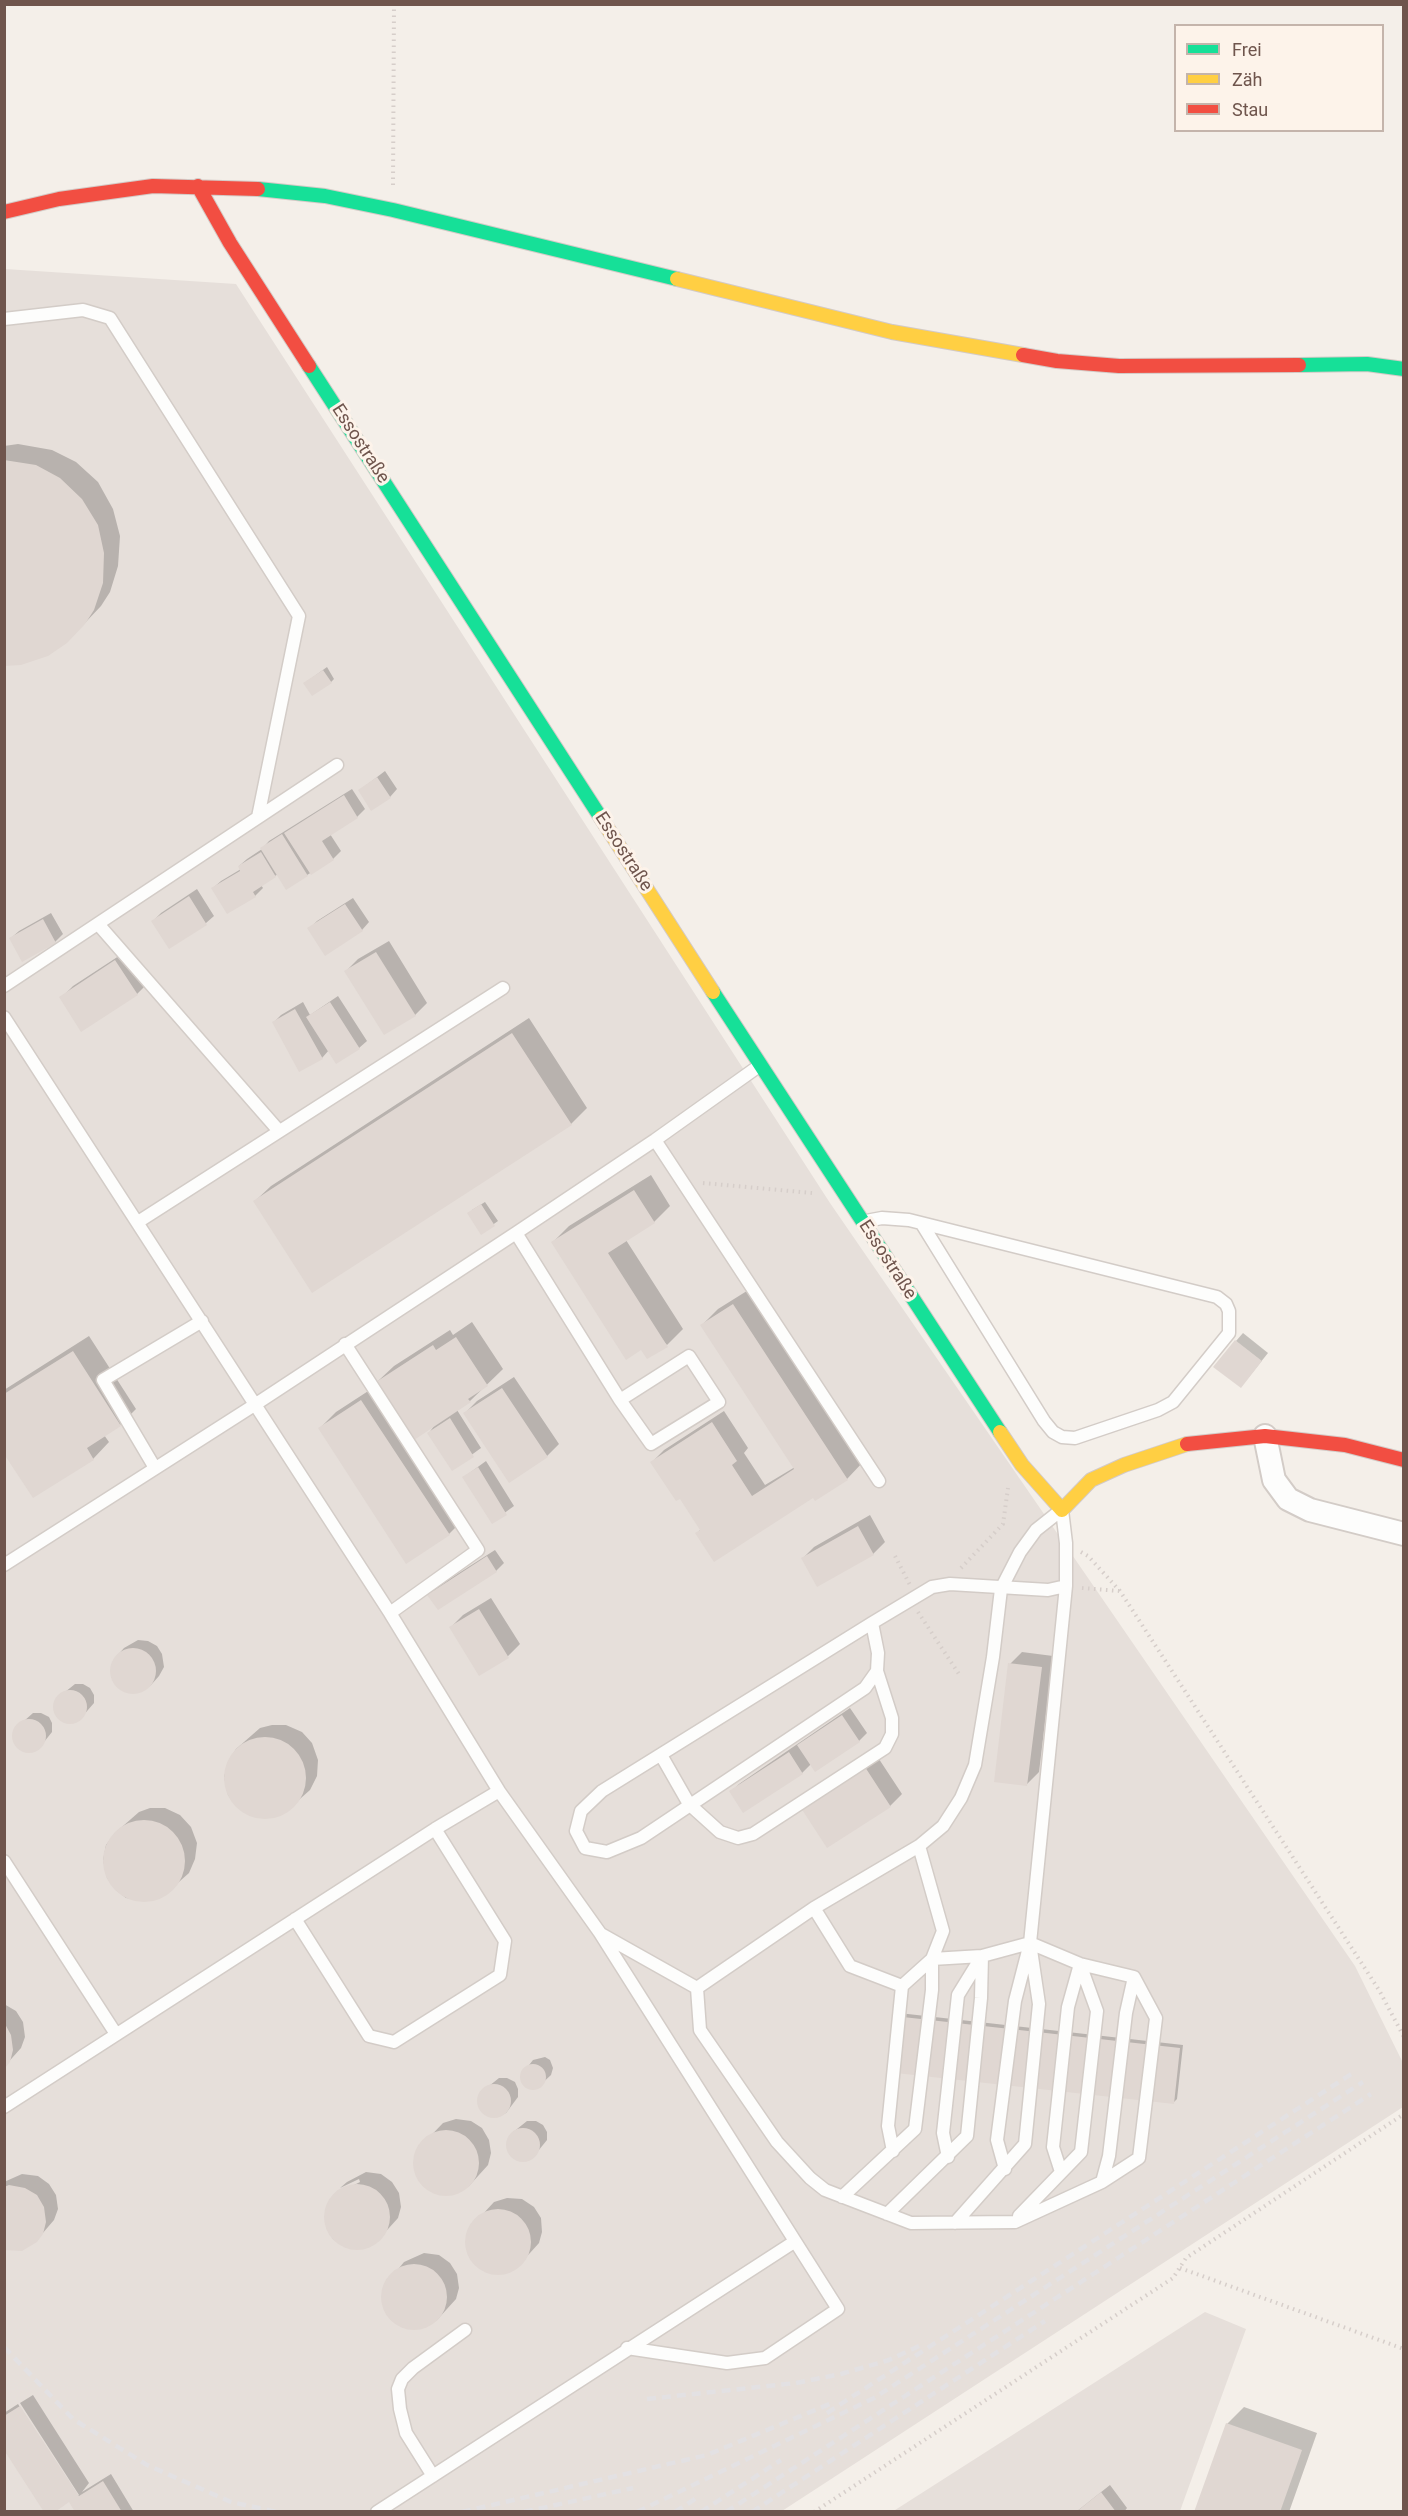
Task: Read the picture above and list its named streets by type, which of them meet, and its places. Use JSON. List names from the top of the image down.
{
  "streets": {
    "street": ["Essostraße"]
  },
  "legend": ["Frei", "Zäh", "Stau"]
}
